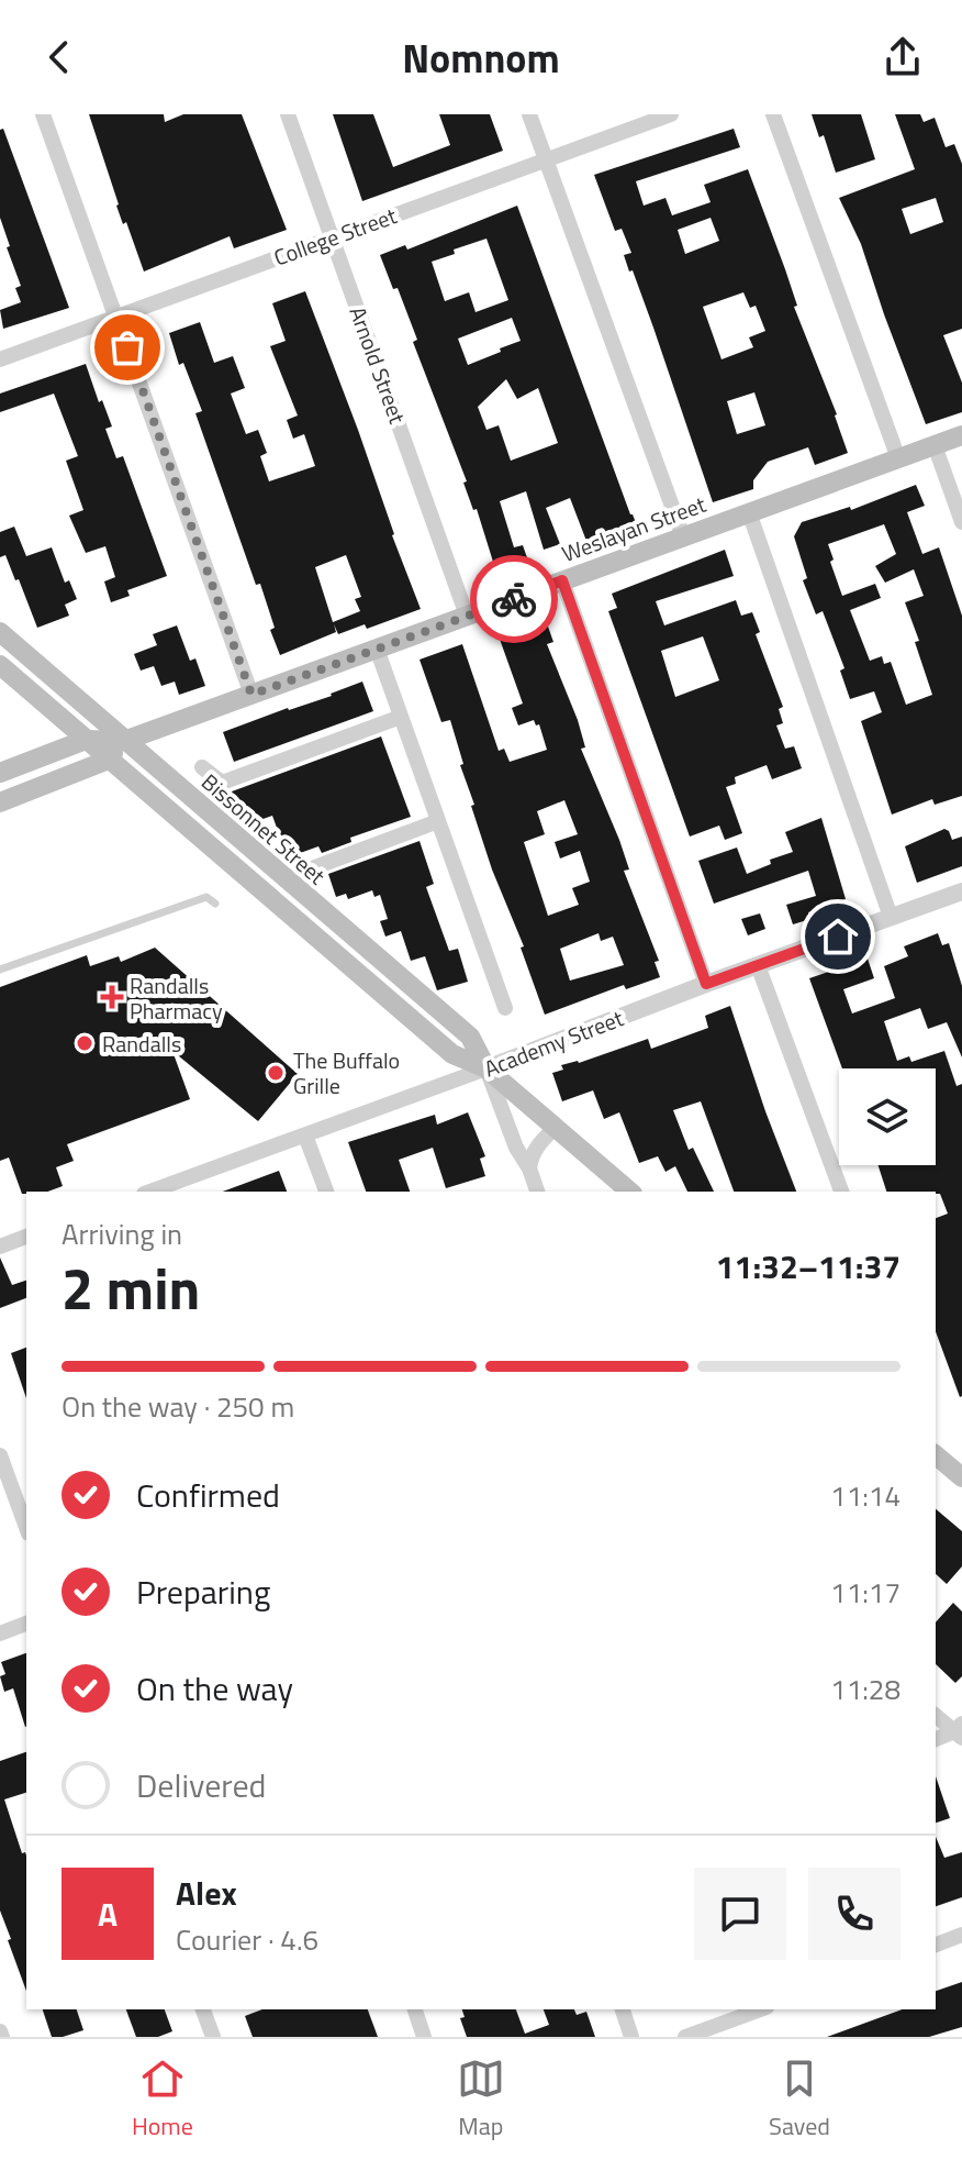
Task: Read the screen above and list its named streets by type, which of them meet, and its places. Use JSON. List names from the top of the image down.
{
  "streets": {
    "main road": ["Weslayan Street", "Bissonnet Street"],
    "street": ["College Street", "Arnold Street", "Academy Street"]
  },
  "crossings": [
    ["College Street", "Arnold Street"],
    ["Arnold Street", "Weslayan Street"],
    ["Weslayan Street", "Bissonnet Street"],
    ["Bissonnet Street", "Academy Street"]
  ],
  "places": {
    "health": ["Randalls Pharmacy"],
    "other": ["Randalls", "The Buffalo Grille"]
  },
  "page": {
    "header": "Nomnom",
    "heading": ["2 min", "Arriving in", "11:32–11:37"],
    "panel": ["Alex", "Courier · 4.6"],
    "bar": "On the way · 250 m",
    "list": [
      ["Confirmed", "11:14"],
      ["Preparing", "11:17"],
      ["On the way", "11:28"],
      "Delivered"
    ],
    "round": "A",
    "tabs": ["Home", "Map", "Saved"]
  }
}
